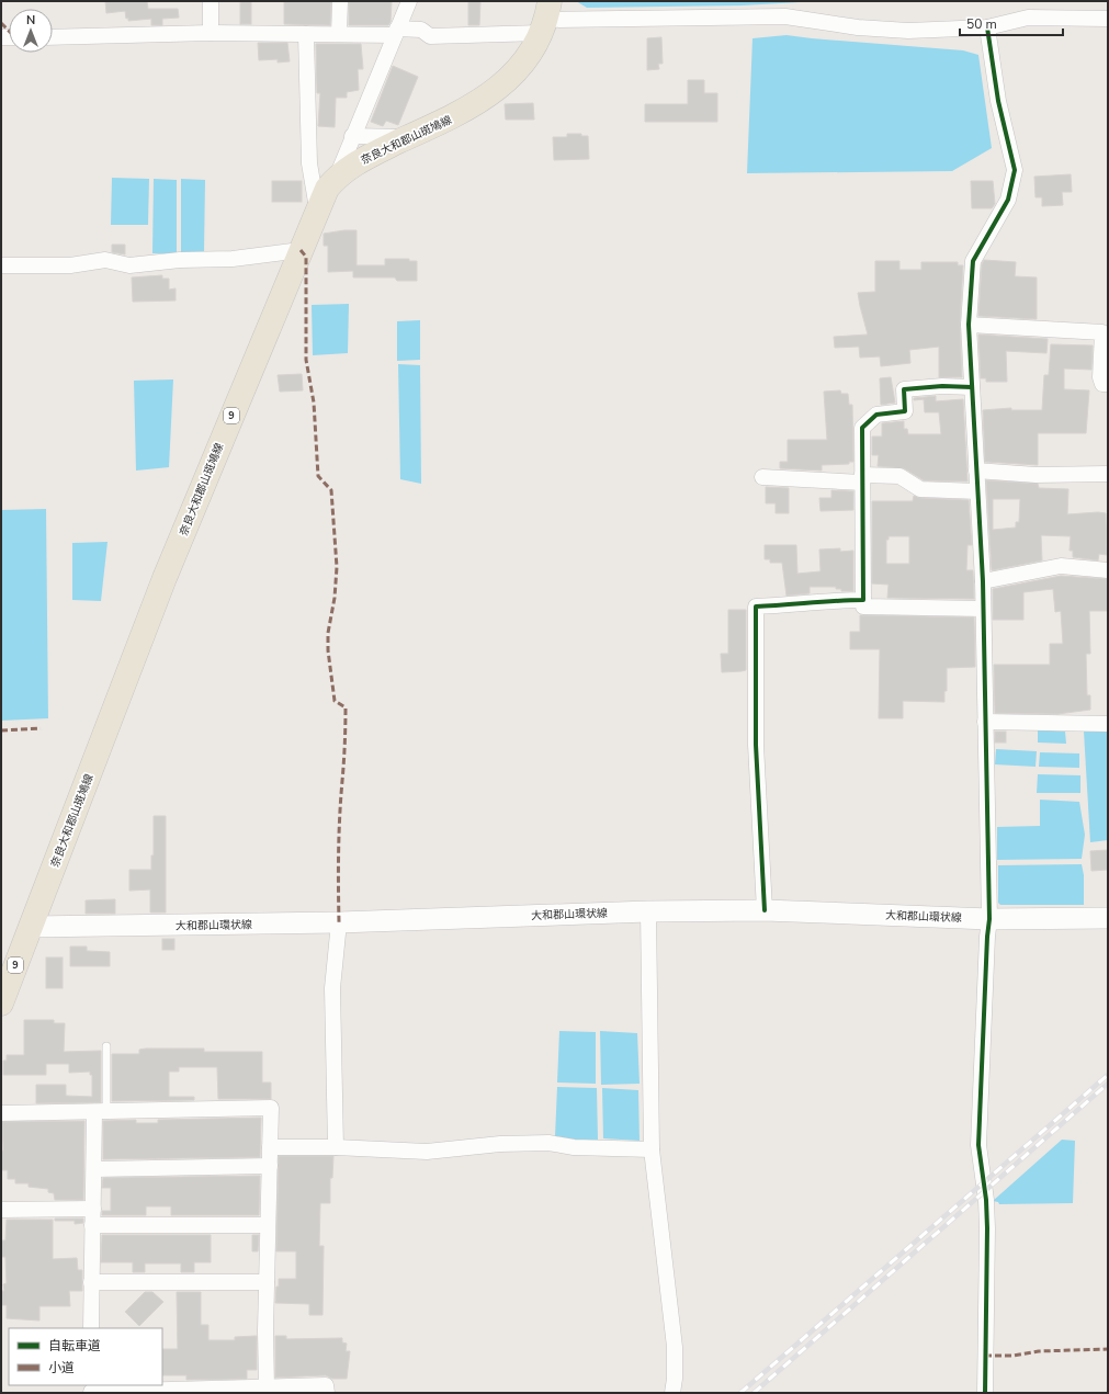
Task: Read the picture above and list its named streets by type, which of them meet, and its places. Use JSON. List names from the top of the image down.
{
  "streets": {
    "main road": ["奈良大和郡山斑鳩線", "9", "大和郡山環状線"]
  },
  "crossings": [
    ["奈良大和郡山斑鳩線", "大和郡山環状線"]
  ],
  "legend": ["自転車道", "小道"],
  "scale_bar": "50 m",
  "north": "top"
}
